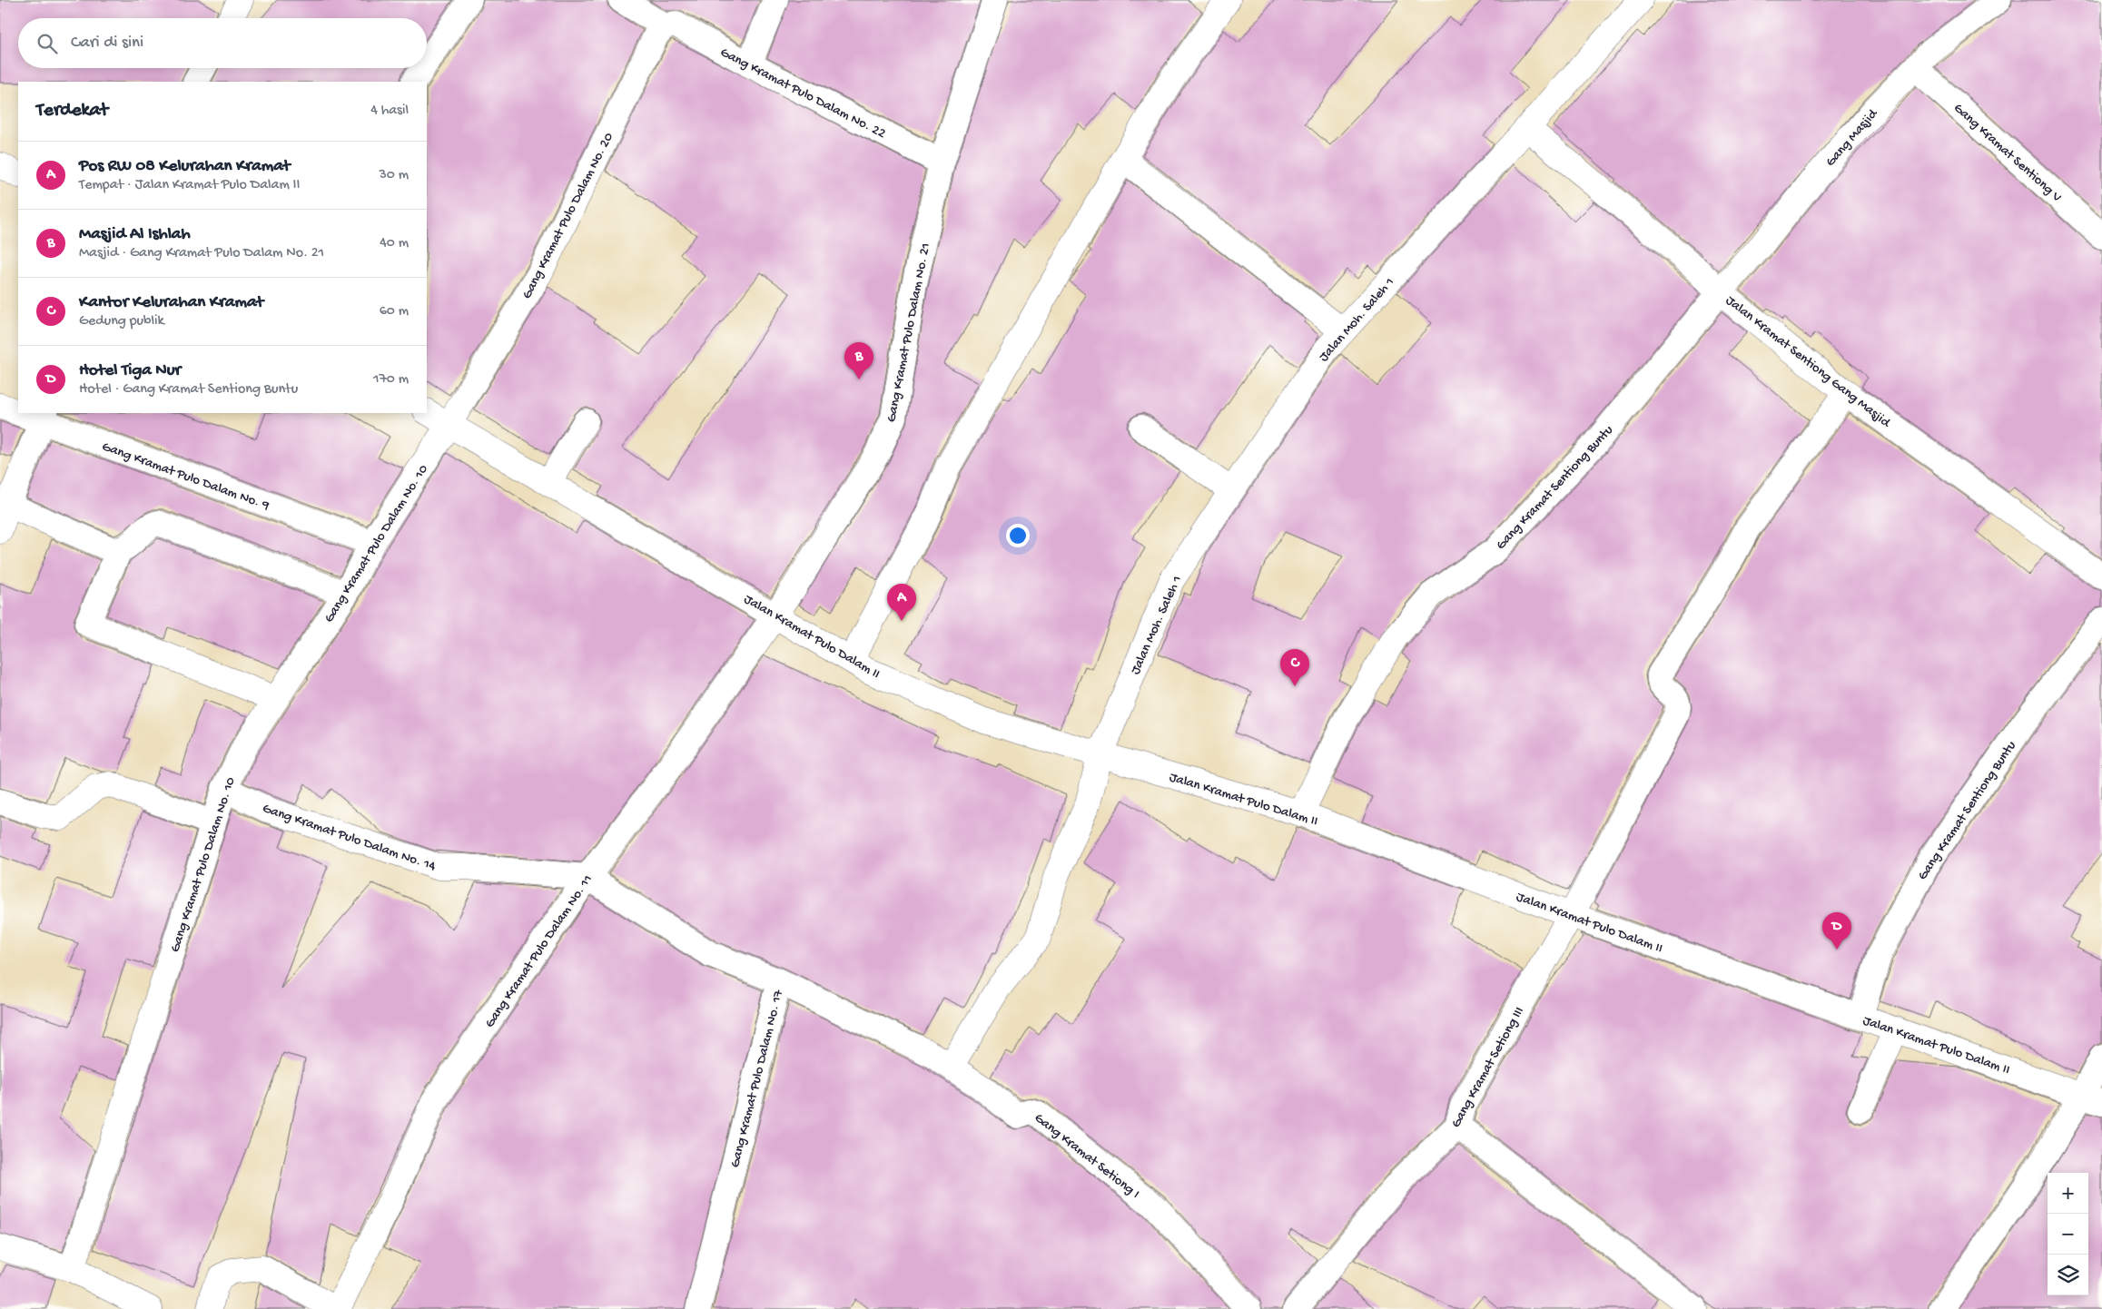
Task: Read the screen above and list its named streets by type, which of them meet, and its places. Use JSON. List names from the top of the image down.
{
  "streets": {
    "street": [
      "Gang Kramat Pulo Dalam No. 22",
      "Gang Masjid",
      "Gang Kramat Sentiong V",
      "Gang Kramat Pulo Dalam No. 20",
      "Jalan Moh. Saleh 1",
      "Gang Kramat Pulo Dalam No. 21",
      "Jalan Kramat Sentiong Gang Masjid",
      "Gang Kramat Pulo Dalam No. 9",
      "Gang Kramat Sentiong Buntu",
      "Gang Kramat Pulo Dalam No. 10",
      "Jalan Kramat Pulo Dalam II",
      "Gang Kramat Pulo Dalam No. 14",
      "Gang Kramat Pulo Dalam No. 11",
      "Gang Kramat Setiong III",
      "Gang Kramat Pulo Dalam No. 17",
      "Gang Kramat Setiong I"
    ]
  },
  "crossings": [
    ["Gang Kramat Pulo Dalam No. 22", "Gang Kramat Pulo Dalam No. 20"],
    ["Gang Kramat Pulo Dalam No. 22", "Gang Kramat Pulo Dalam No. 21"],
    ["Gang Masjid", "Gang Kramat Sentiong V"],
    ["Gang Masjid", "Jalan Kramat Sentiong Gang Masjid"],
    ["Gang Masjid", "Gang Kramat Sentiong Buntu"],
    ["Gang Kramat Pulo Dalam No. 20", "Gang Kramat Pulo Dalam No. 10"],
    ["Gang Kramat Pulo Dalam No. 20", "Jalan Kramat Pulo Dalam II"],
    ["Jalan Moh. Saleh 1", "Jalan Kramat Sentiong Gang Masjid"],
    ["Jalan Moh. Saleh 1", "Jalan Kramat Pulo Dalam II"],
    ["Jalan Moh. Saleh 1", "Gang Kramat Setiong I"],
    ["Gang Kramat Pulo Dalam No. 21", "Jalan Kramat Pulo Dalam II"],
    ["Gang Kramat Pulo Dalam No. 21", "Gang Kramat Pulo Dalam No. 11"],
    ["Jalan Kramat Sentiong Gang Masjid", "Gang Kramat Sentiong Buntu"],
    ["Gang Kramat Pulo Dalam No. 9", "Gang Kramat Pulo Dalam No. 10"],
    ["Gang Kramat Sentiong Buntu", "Jalan Kramat Pulo Dalam II"],
    ["Gang Kramat Pulo Dalam No. 10", "Jalan Kramat Pulo Dalam II"],
    ["Gang Kramat Pulo Dalam No. 10", "Gang Kramat Pulo Dalam No. 14"],
    ["Jalan Kramat Pulo Dalam II", "Gang Kramat Pulo Dalam No. 11"],
    ["Jalan Kramat Pulo Dalam II", "Gang Kramat Setiong III"],
    ["Gang Kramat Pulo Dalam No. 14", "Gang Kramat Pulo Dalam No. 11"],
    ["Gang Kramat Pulo Dalam No. 14", "Gang Kramat Pulo Dalam No. 17"],
    ["Gang Kramat Pulo Dalam No. 11", "Gang Kramat Pulo Dalam No. 17"],
    ["Gang Kramat Pulo Dalam No. 17", "Gang Kramat Setiong I"]
  ],
  "page": {
    "search": "Cari di sini",
    "heading": ["Terdekat", "4 hasil"],
    "list": [
      {
        "mark": "A",
        "name": "Pos RW 08 Kelurahan Kramat",
        "note": "Tempat · Jalan Kramat Pulo Dalam II",
        "value": "30 m"
      },
      {
        "mark": "B",
        "name": "Masjid Al Ishlah",
        "note": "Masjid · Gang Kramat Pulo Dalam No. 21",
        "value": "40 m"
      },
      {
        "mark": "C",
        "name": "Kantor Kelurahan Kramat",
        "note": "Gedung publik",
        "value": "60 m"
      },
      {
        "mark": "D",
        "name": "Hotel Tiga Nur",
        "note": "Hotel · Gang Kramat Sentiong Buntu",
        "value": "170 m"
      }
    ],
    "pins": [
      "B",
      "A",
      "C",
      "D"
    ],
    "map_buttons": ["+", "−"]
  }
}
